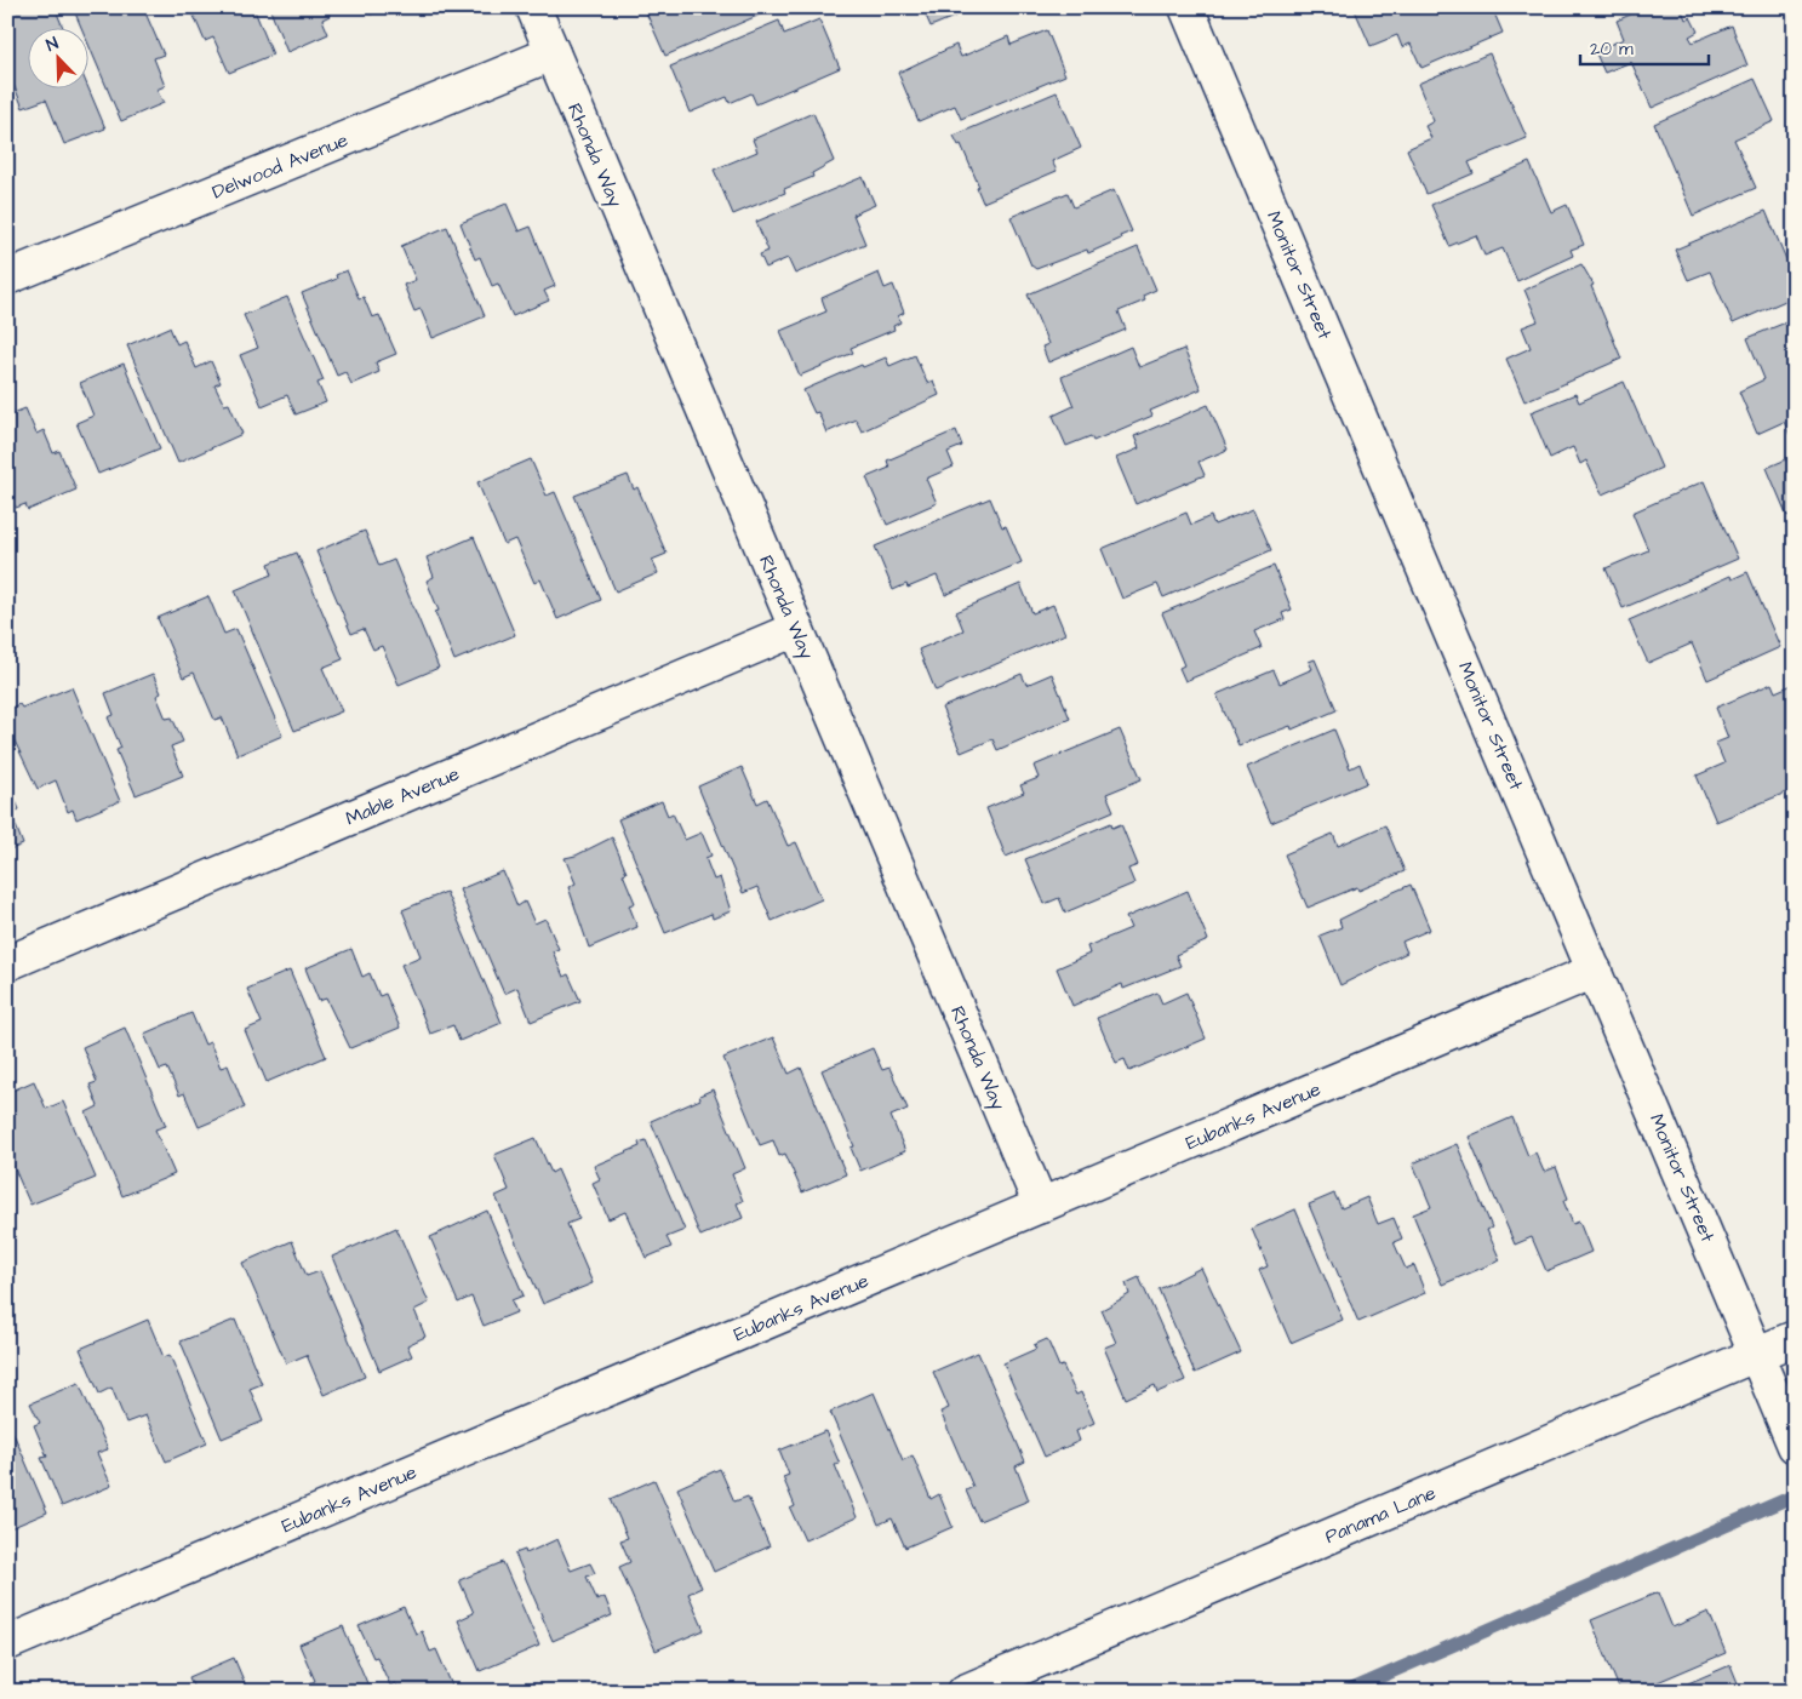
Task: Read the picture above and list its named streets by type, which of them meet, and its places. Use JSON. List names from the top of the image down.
{
  "streets": {
    "street": [
      "Rhonda Way",
      "Delwood Avenue",
      "Monitor Street",
      "Mable Avenue",
      "Eubanks Avenue",
      "Panama Lane"
    ]
  },
  "crossings": [
    ["Rhonda Way", "Delwood Avenue"],
    ["Rhonda Way", "Mable Avenue"],
    ["Rhonda Way", "Eubanks Avenue"],
    ["Monitor Street", "Eubanks Avenue"],
    ["Monitor Street", "Panama Lane"]
  ],
  "scale_bar": "20 m",
  "north": "top left"
}
